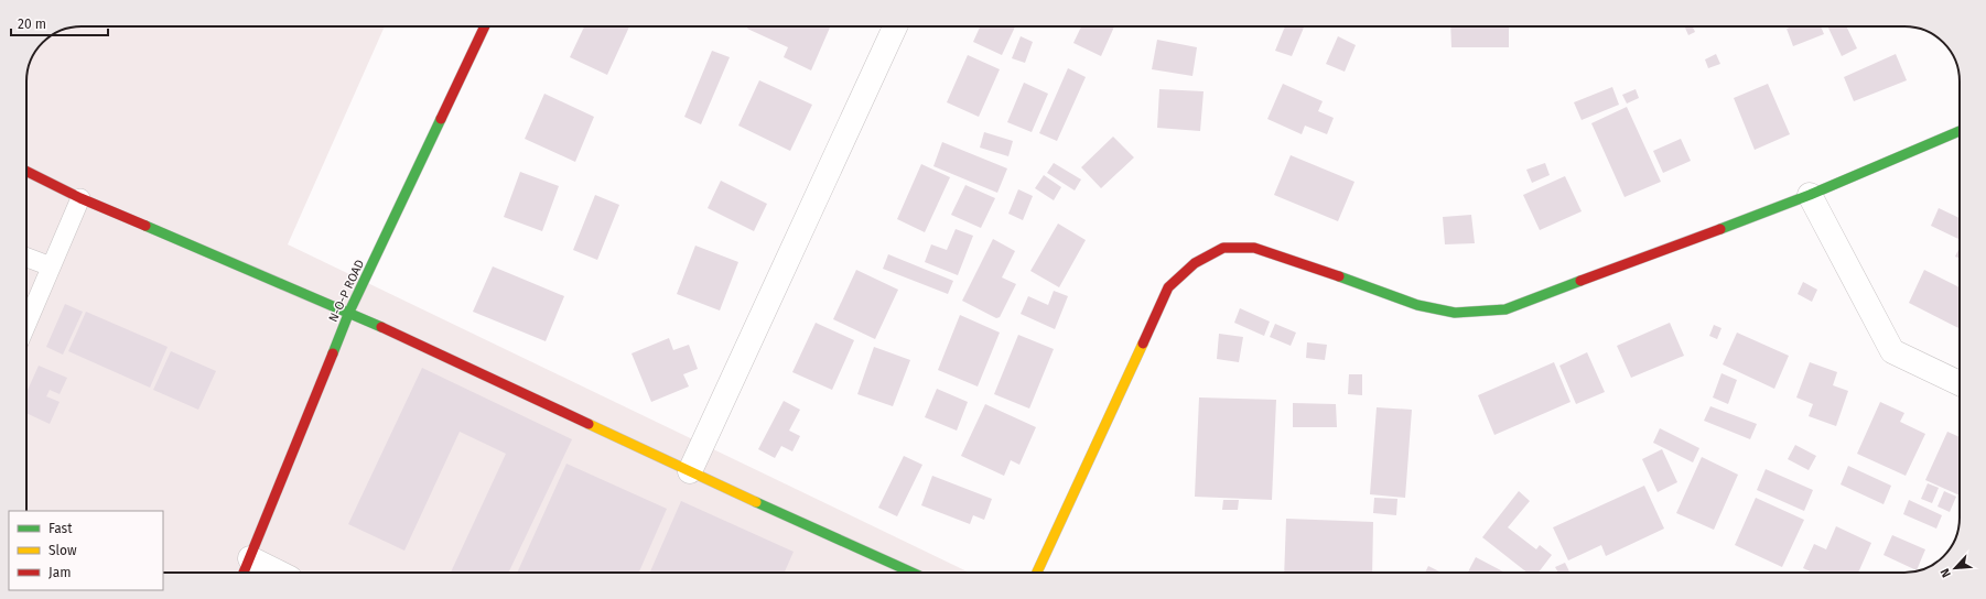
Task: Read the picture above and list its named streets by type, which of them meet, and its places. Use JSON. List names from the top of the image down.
{
  "streets": {
    "street": ["N-O-P ROAD"]
  },
  "legend": ["Fast", "Slow", "Jam"],
  "scale_bar": "20 m",
  "north": "bottom left"
}
